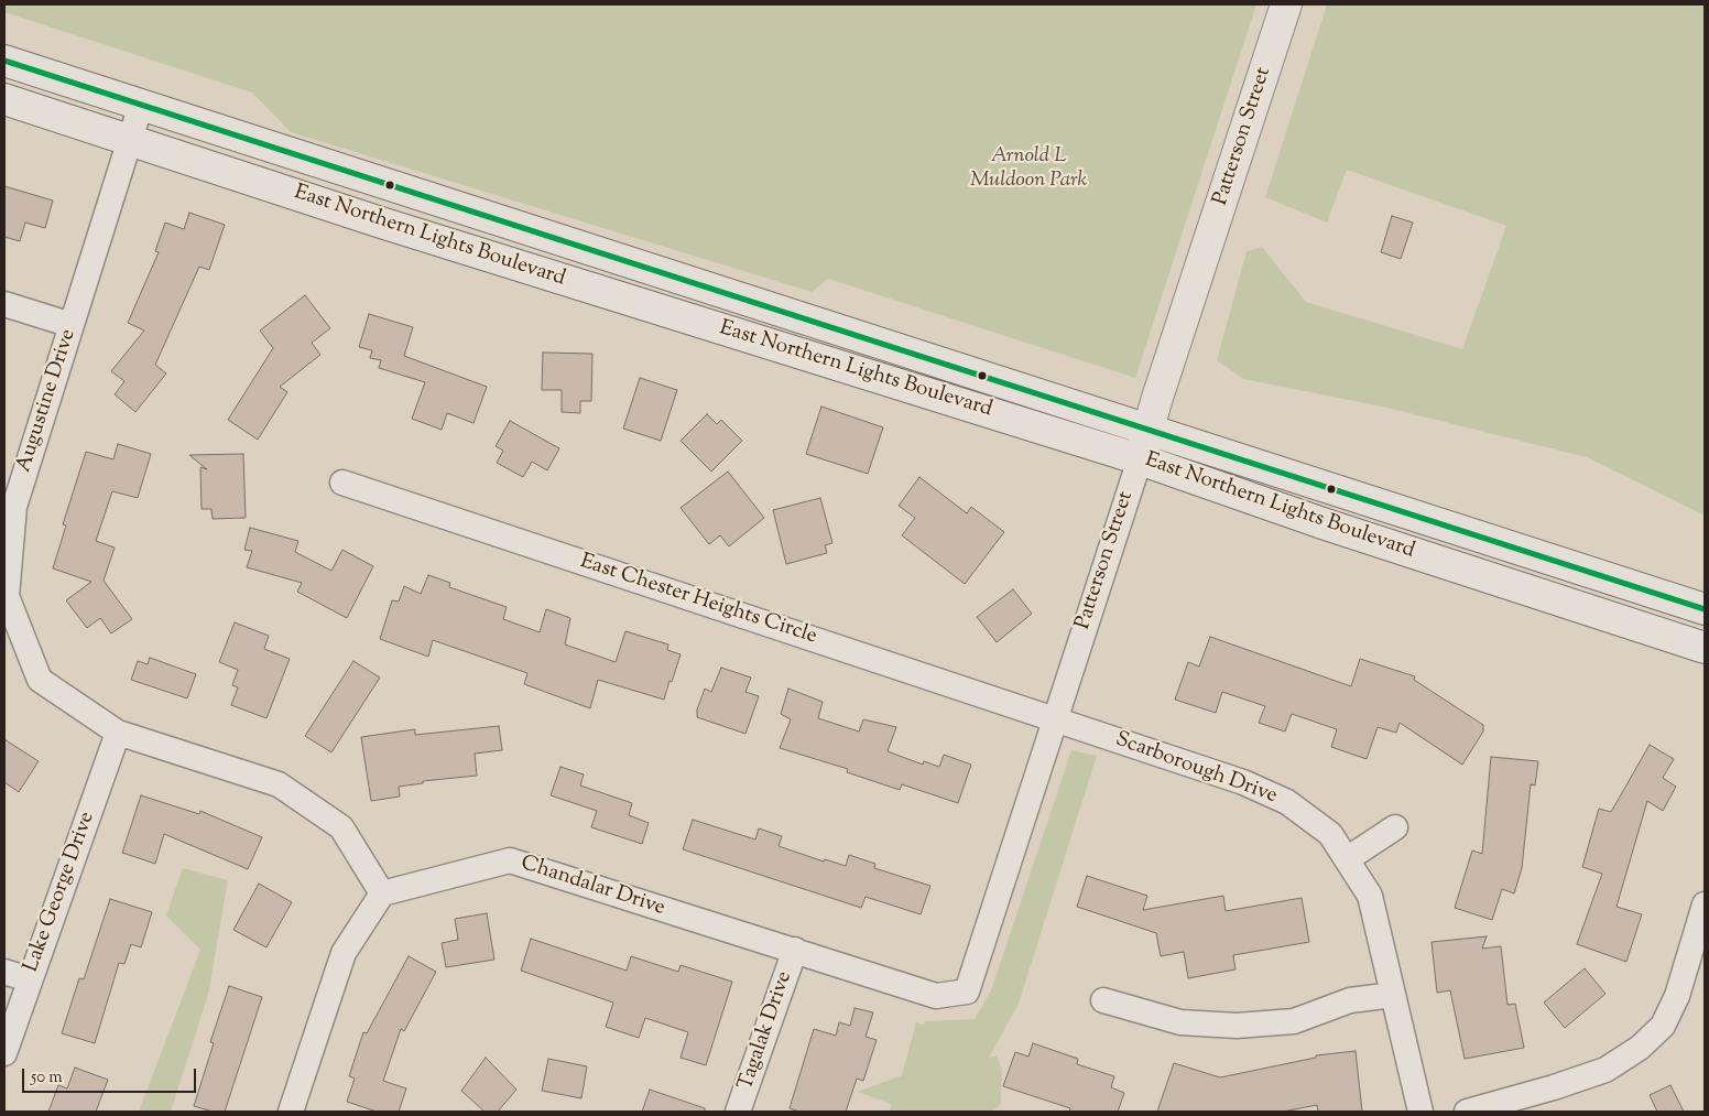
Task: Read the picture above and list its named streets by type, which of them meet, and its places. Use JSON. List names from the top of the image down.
{
  "streets": {
    "main road": ["Patterson Street", "East Northern Lights Boulevard"],
    "street": [
      "Augustine Drive",
      "East Chester Heights Circle",
      "Scarborough Drive",
      "Chandalar Drive",
      "Lake George Drive",
      "Tagalak Drive"
    ]
  },
  "crossings": [
    ["Patterson Street", "East Northern Lights Boulevard"],
    ["Patterson Street", "East Chester Heights Circle"],
    ["Patterson Street", "Scarborough Drive"],
    ["Patterson Street", "Chandalar Drive"],
    ["East Northern Lights Boulevard", "Augustine Drive"],
    ["Augustine Drive", "Chandalar Drive"],
    ["Augustine Drive", "Lake George Drive"],
    ["East Chester Heights Circle", "Scarborough Drive"],
    ["Chandalar Drive", "Tagalak Drive"]
  ],
  "parks": ["Arnold L Muldoon Park"],
  "scale_bar": "50 m"
}
